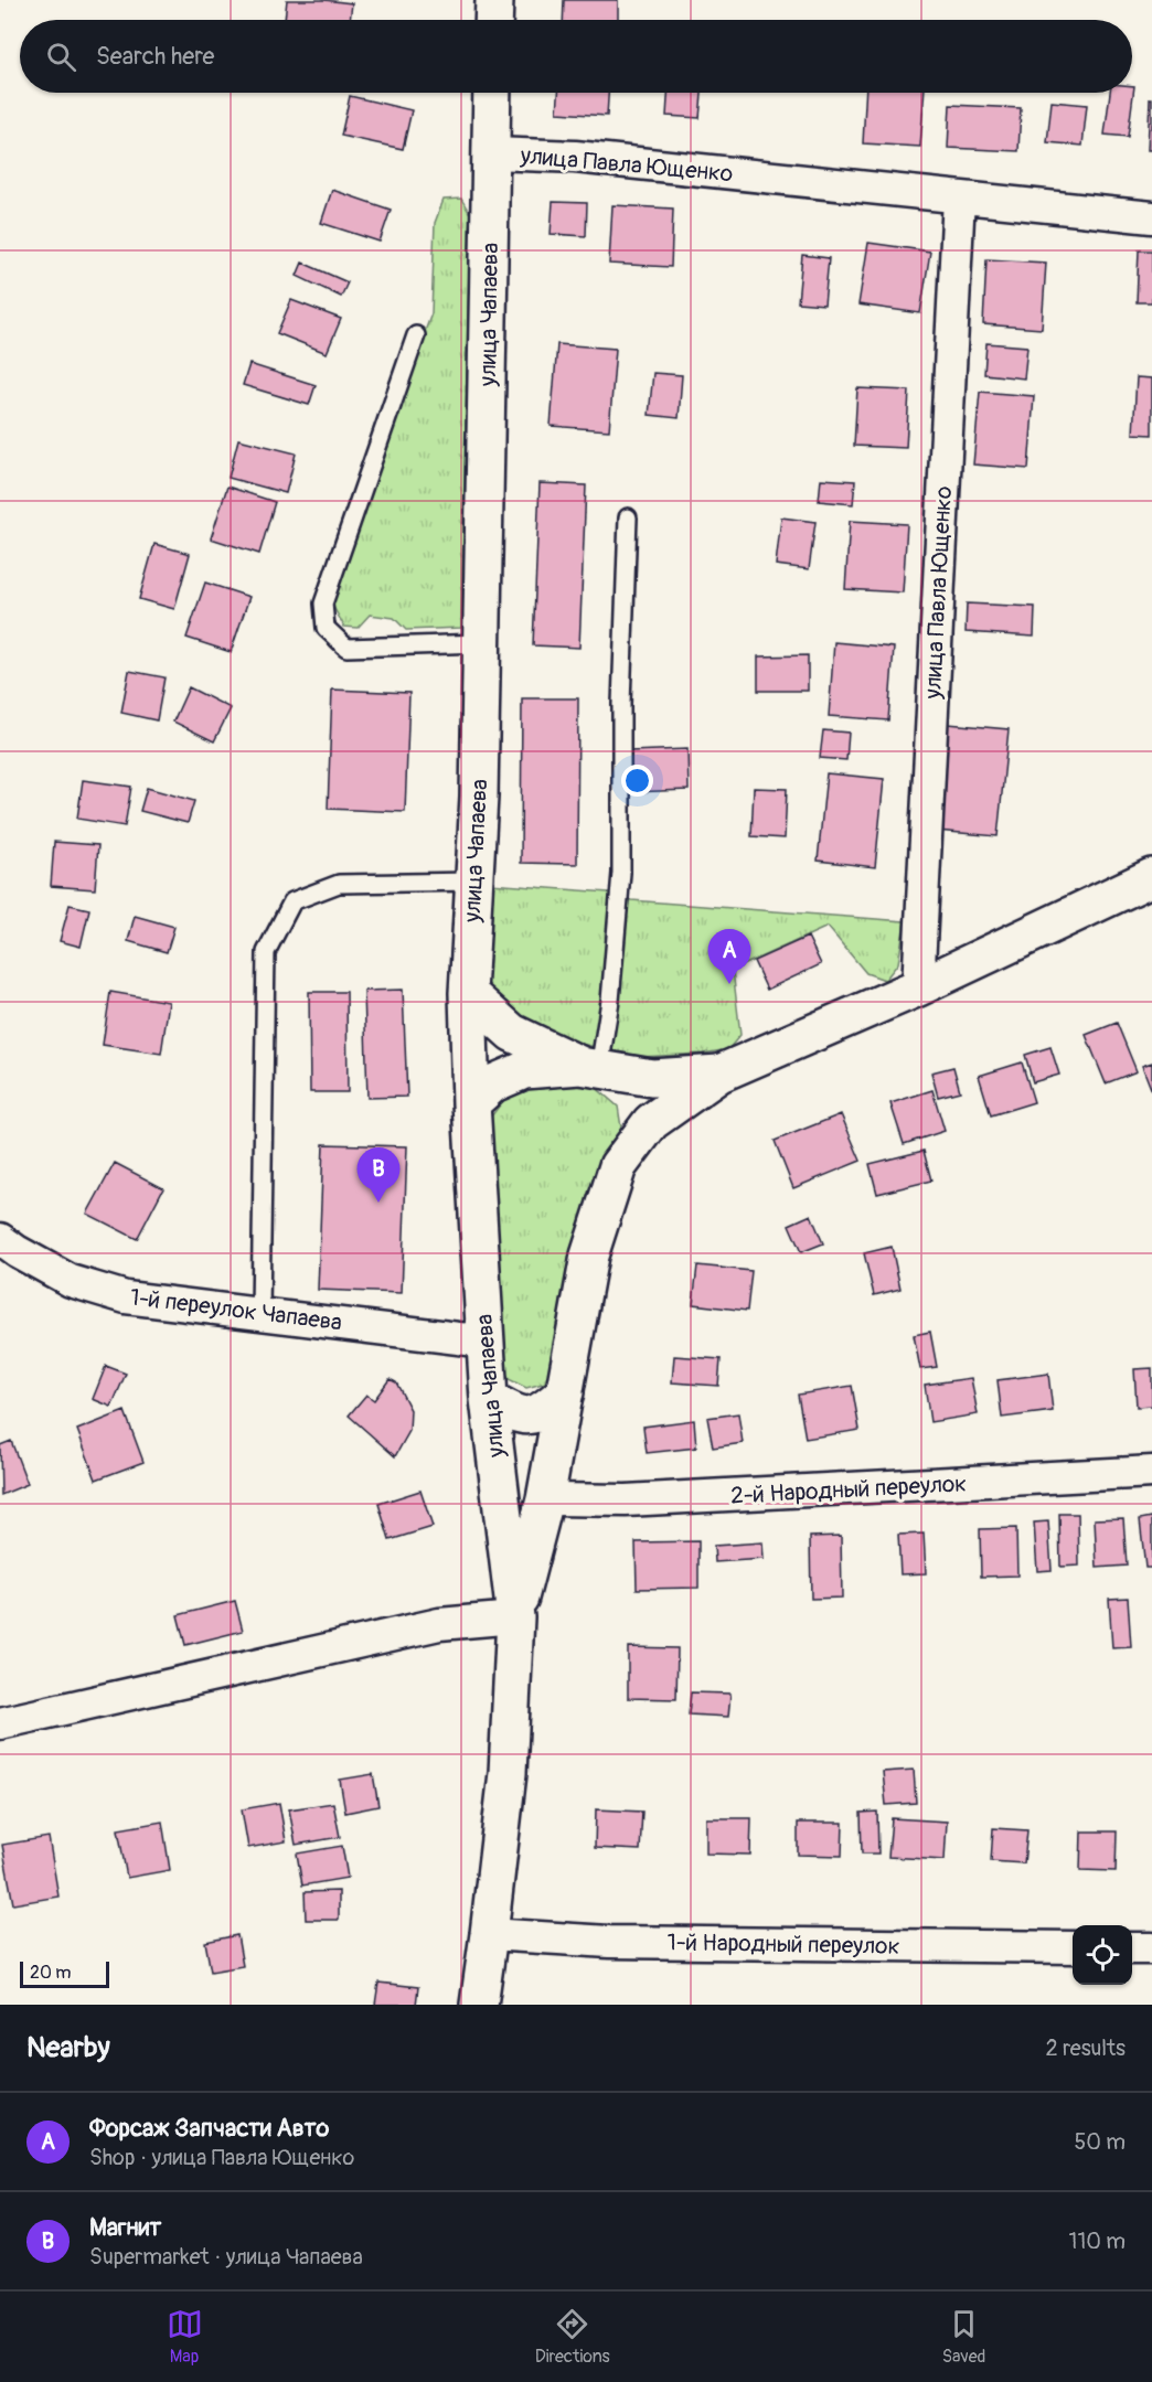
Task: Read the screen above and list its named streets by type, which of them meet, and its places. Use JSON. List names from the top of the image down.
{
  "streets": {
    "main road": ["улица Чапаева"],
    "street": [
      "улица Павла Ющенко",
      "1-й переулок Чапаева",
      "2-й Народный переулок",
      "1-й Народный переулок"
    ]
  },
  "crossings": [
    ["улица Павла Ющенко", "улица Чапаева"],
    ["улица Чапаева", "1-й переулок Чапаева"],
    ["улица Чапаева", "1-й Народный переулок"]
  ],
  "scale_bar": "20 m",
  "page": {
    "search": "Search here",
    "pins": ["A", "B"],
    "scale": "20 m",
    "heading": ["Nearby", "2 results"],
    "list": [
      {
        "mark": "A",
        "name": "Форсаж Запчасти Авто",
        "note": "Shop · улица Павла Ющенко",
        "value": "50 m"
      },
      {
        "mark": "B",
        "name": "Магнит",
        "note": "Supermarket · улица Чапаева",
        "value": "110 m"
      }
    ],
    "nav": ["Map", "Directions", "Saved"]
  }
}
